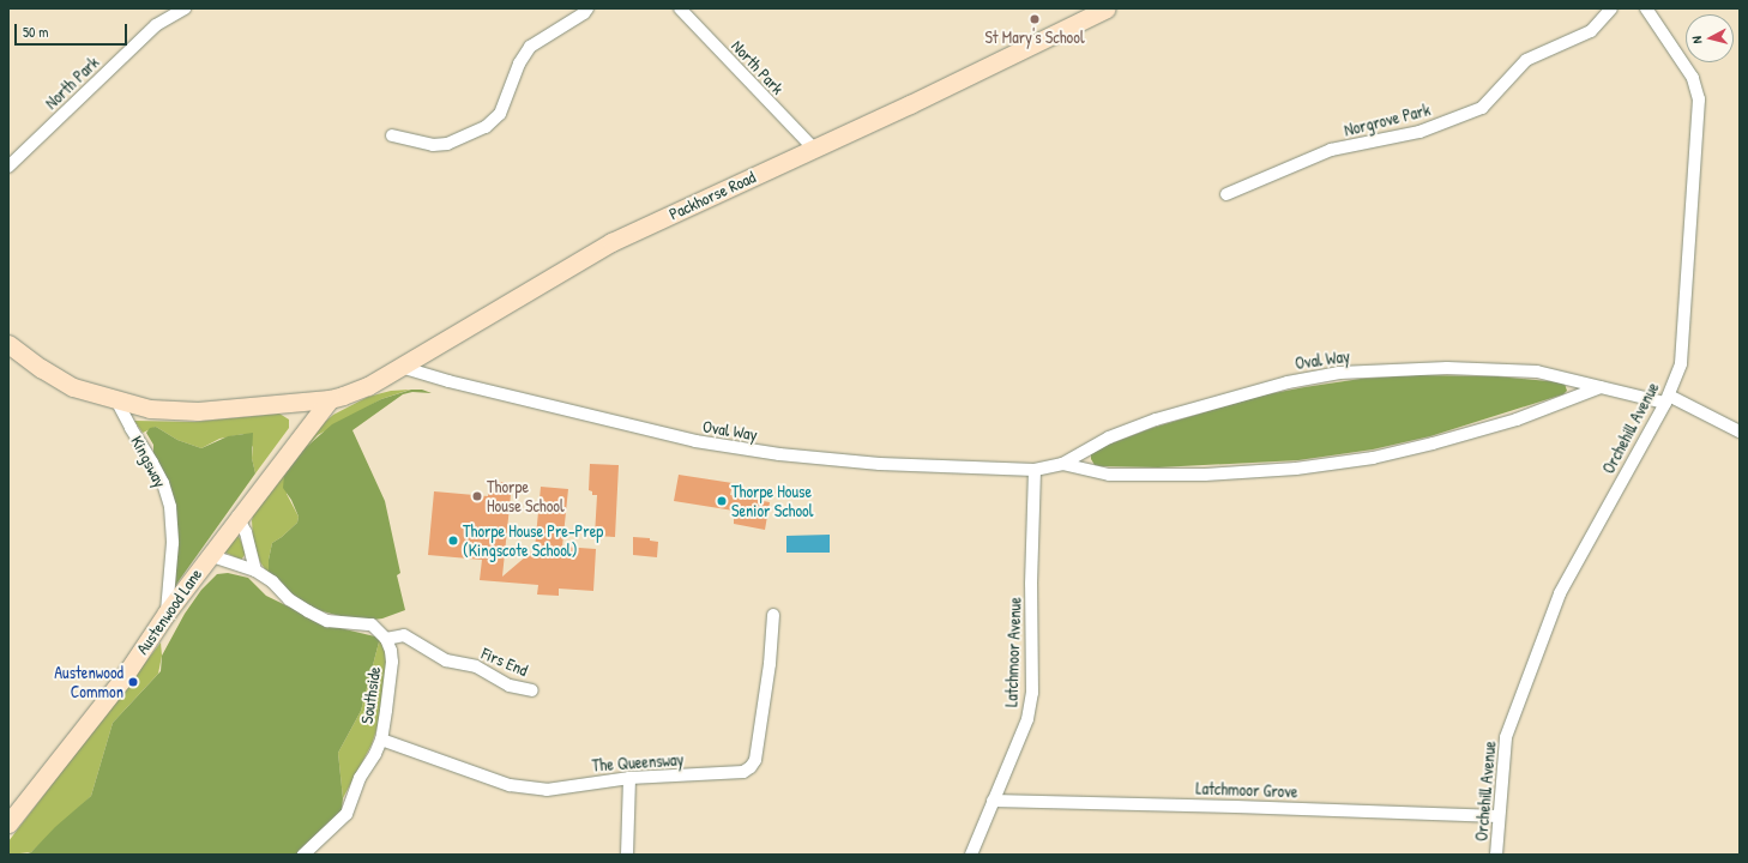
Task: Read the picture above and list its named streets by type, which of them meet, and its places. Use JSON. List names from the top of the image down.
{
  "streets": {
    "main road": ["Packhorse Road", "Kingsway", "Austenwood Lane"],
    "street": [
      "North Park",
      "Norgrove Park",
      "Oval Way",
      "Orchehill Avenue",
      "Latchmoor Avenue",
      "Firs End",
      "Southside",
      "The Queensway",
      "Latchmoor Grove"
    ]
  },
  "crossings": [
    ["North Park", "Packhorse Road"],
    ["Packhorse Road", "Oval Way"],
    ["Packhorse Road", "Kingsway"],
    ["Packhorse Road", "Austenwood Lane"],
    ["Oval Way", "Orchehill Avenue"],
    ["Oval Way", "Latchmoor Avenue"],
    ["Orchehill Avenue", "Latchmoor Grove"],
    ["Kingsway", "Austenwood Lane"],
    ["Latchmoor Avenue", "Latchmoor Grove"],
    ["Firs End", "Southside"],
    ["Southside", "The Queensway"]
  ],
  "places": [
    "St Mary's School",
    "Thorpe House School",
    "Thorpe House Senior School",
    "Thorpe House Pre-Prep (Kingscote School)",
    "Austenwood Common"
  ],
  "scale_bar": "50 m",
  "north": "left"
}
